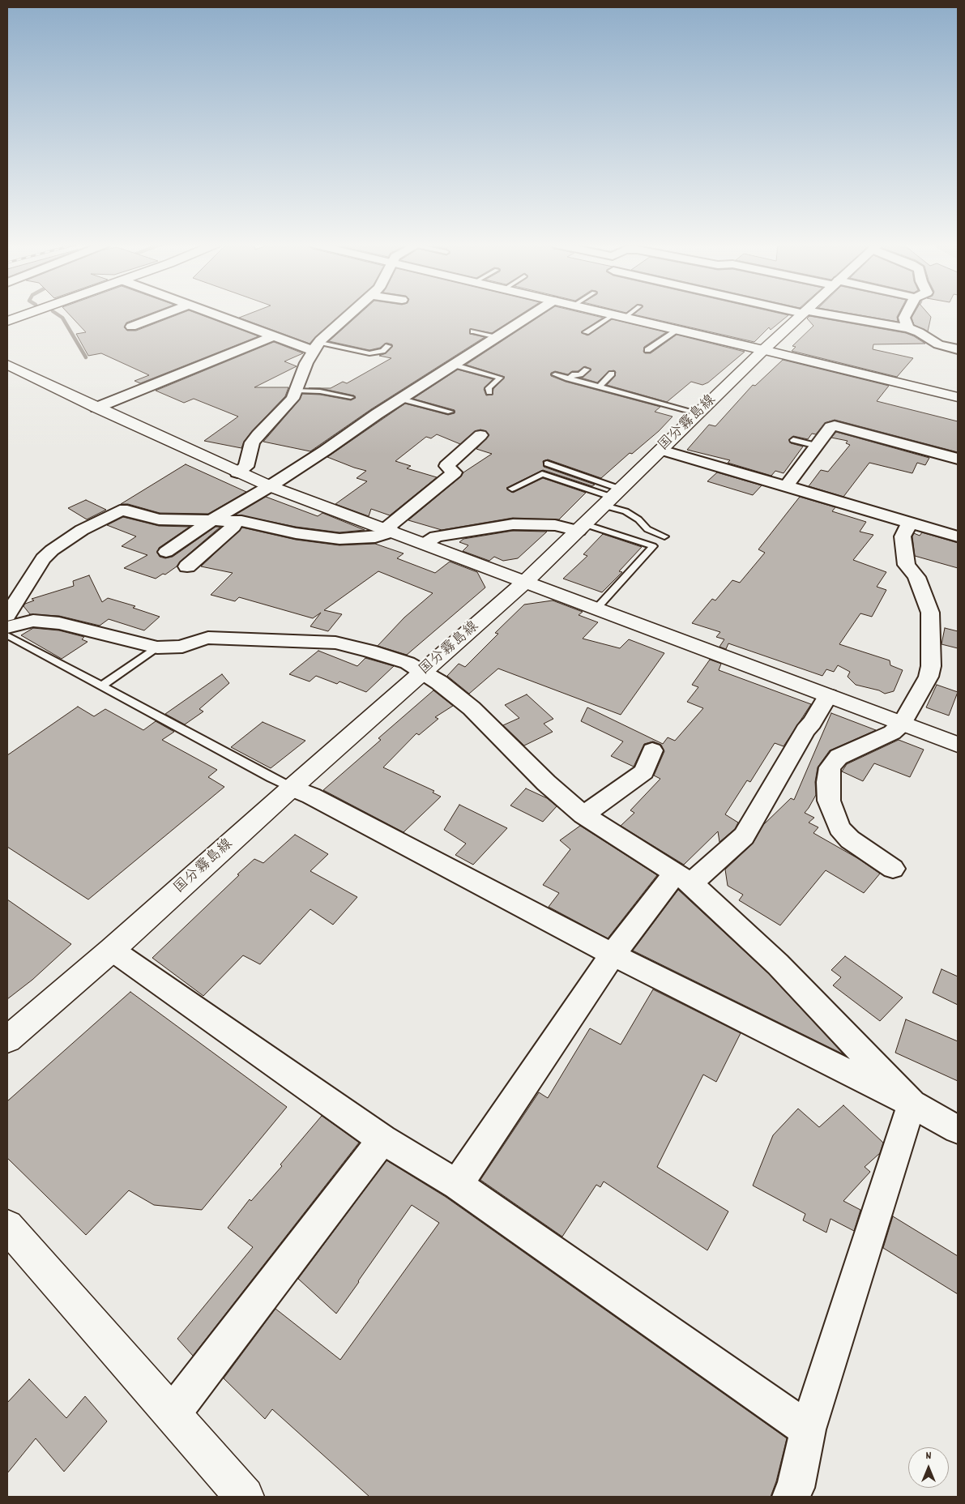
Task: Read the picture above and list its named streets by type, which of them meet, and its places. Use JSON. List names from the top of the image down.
{
  "streets": {
    "main road": ["国分霧島線"]
  },
  "north": "top"
}
